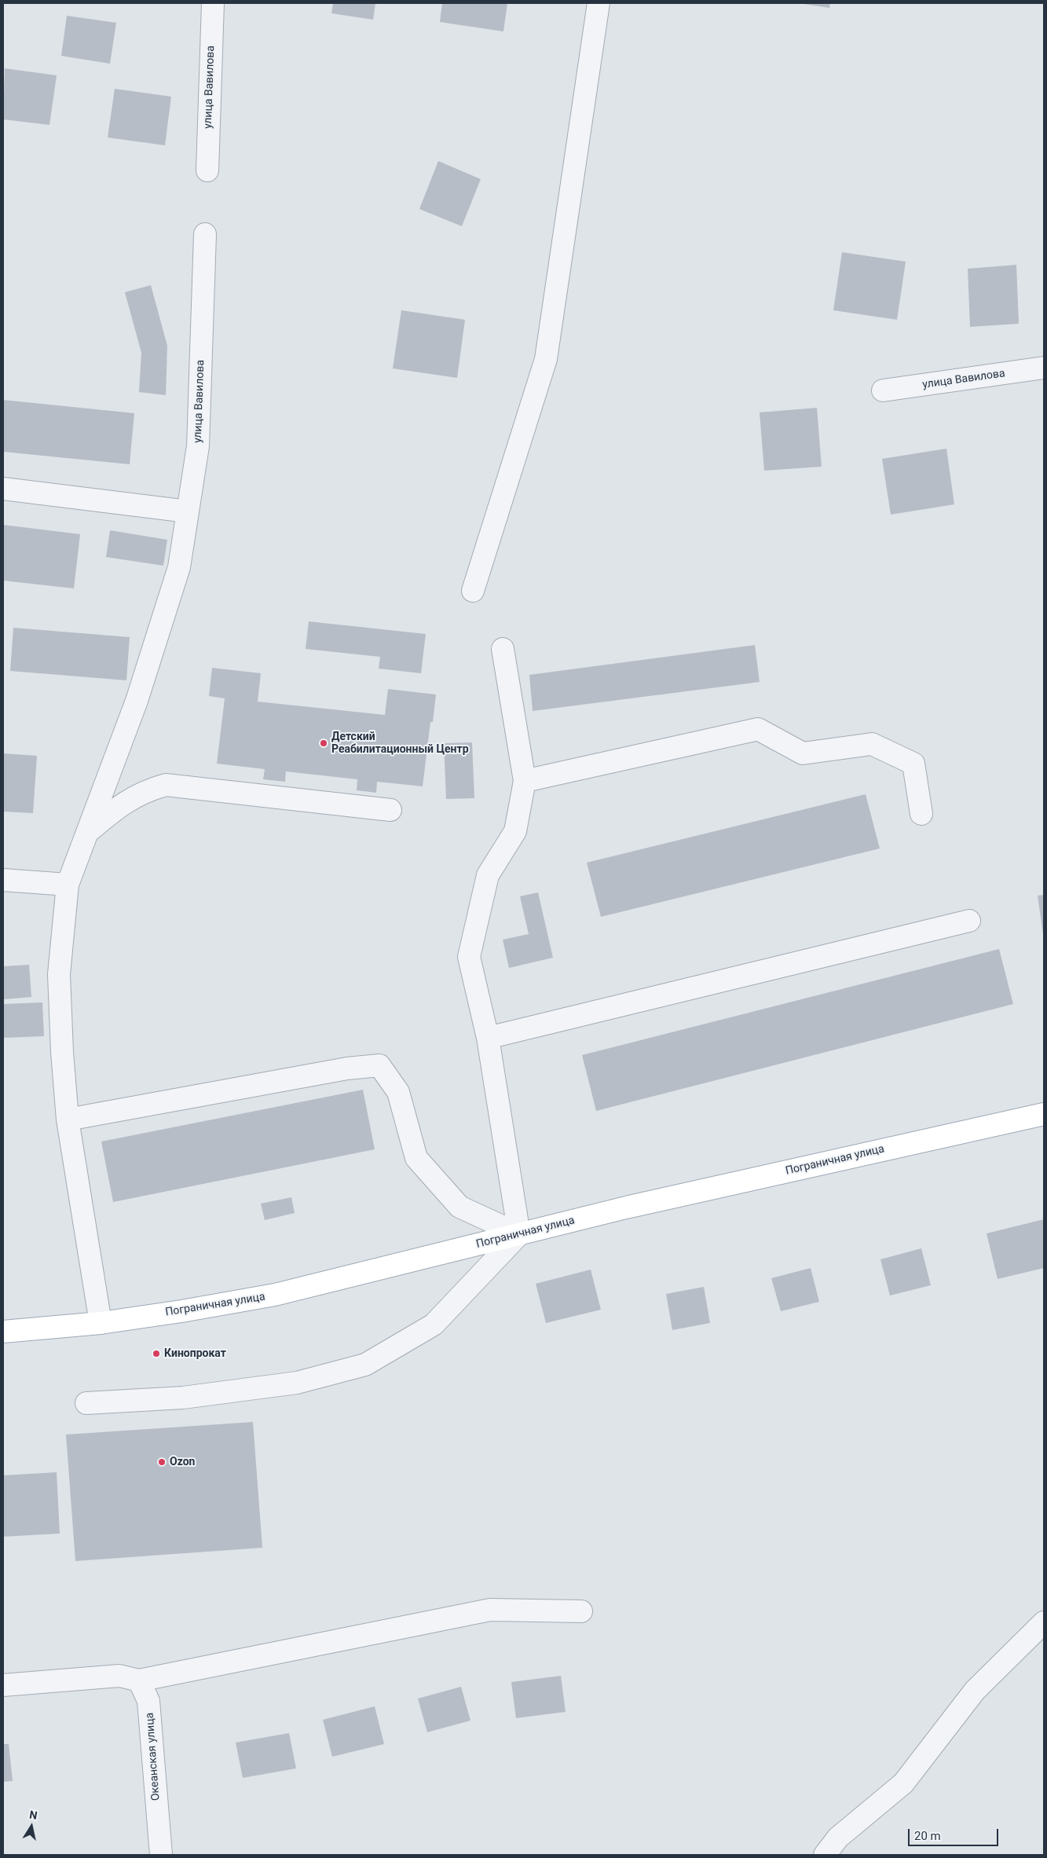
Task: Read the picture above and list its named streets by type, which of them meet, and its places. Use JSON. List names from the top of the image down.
{
  "streets": {
    "main road": ["Пограничная улица"],
    "street": ["улица Вавилова", "Океанская улица"]
  },
  "crossings": [
    ["улица Вавилова", "Пограничная улица"]
  ],
  "places": ["Детский Реабилитационный Центр", "Кинопрокат", "Ozon"],
  "scale_bar": "20 m",
  "north": "top"
}
